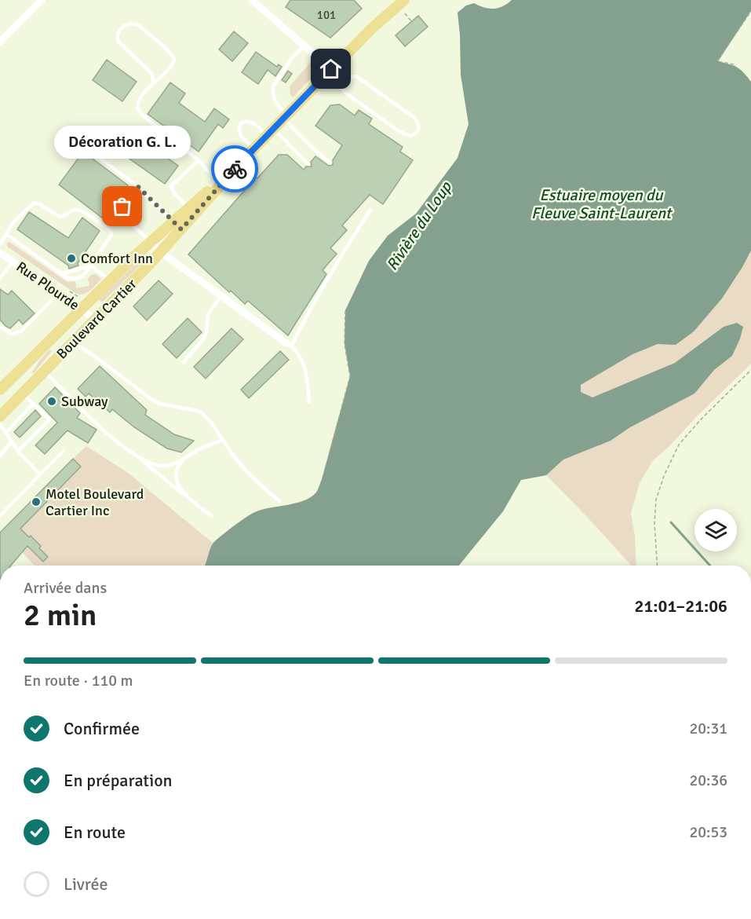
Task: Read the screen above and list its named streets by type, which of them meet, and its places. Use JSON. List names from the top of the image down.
{
  "streets": {
    "main road": ["Boulevard Cartier"],
    "street": ["Rue Plourde"]
  },
  "crossings": [
    ["Rue Plourde", "Boulevard Cartier"]
  ],
  "water": ["Estuaire moyen du Fleuve Saint-Laurent", "Rivière du Loup"],
  "places": [
    "Décoration G. L.",
    "Comfort Inn",
    "Subway",
    "Motel Boulevard Cartier Inc"
  ],
  "house_numbers": ["101"],
  "page": {
    "bubble": "Décoration G. L.",
    "heading": ["2 min", "Arrivée dans", "21:01–21:06"],
    "bar": "En route · 110 m",
    "list": [
      ["Confirmée", "20:31"],
      ["En préparation", "20:36"],
      ["En route", "20:53"],
      "Livrée"
    ]
  }
}
